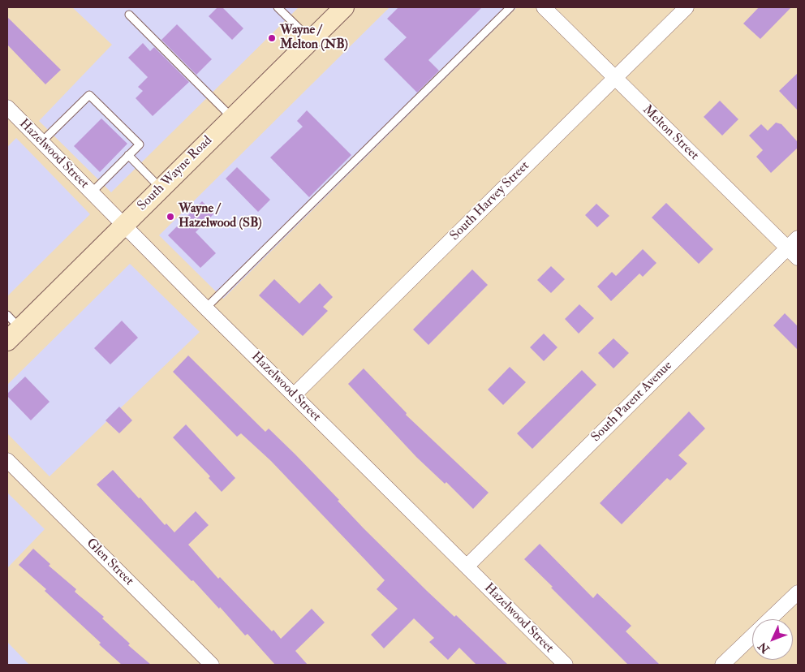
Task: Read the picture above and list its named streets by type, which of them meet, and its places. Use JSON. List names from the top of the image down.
{
  "streets": {
    "main road": ["South Wayne Road"],
    "street": [
      "Melton Street",
      "Hazelwood Street",
      "South Harvey Street",
      "South Parent Avenue",
      "Glen Street"
    ]
  },
  "crossings": [
    ["Melton Street", "South Harvey Street"],
    ["Melton Street", "South Parent Avenue"],
    ["Hazelwood Street", "South Wayne Road"],
    ["Hazelwood Street", "South Harvey Street"],
    ["Hazelwood Street", "South Parent Avenue"]
  ],
  "places": ["Wayne / Melton (NB)", "Wayne / Hazelwood (SB)"],
  "north": "bottom left"
}
